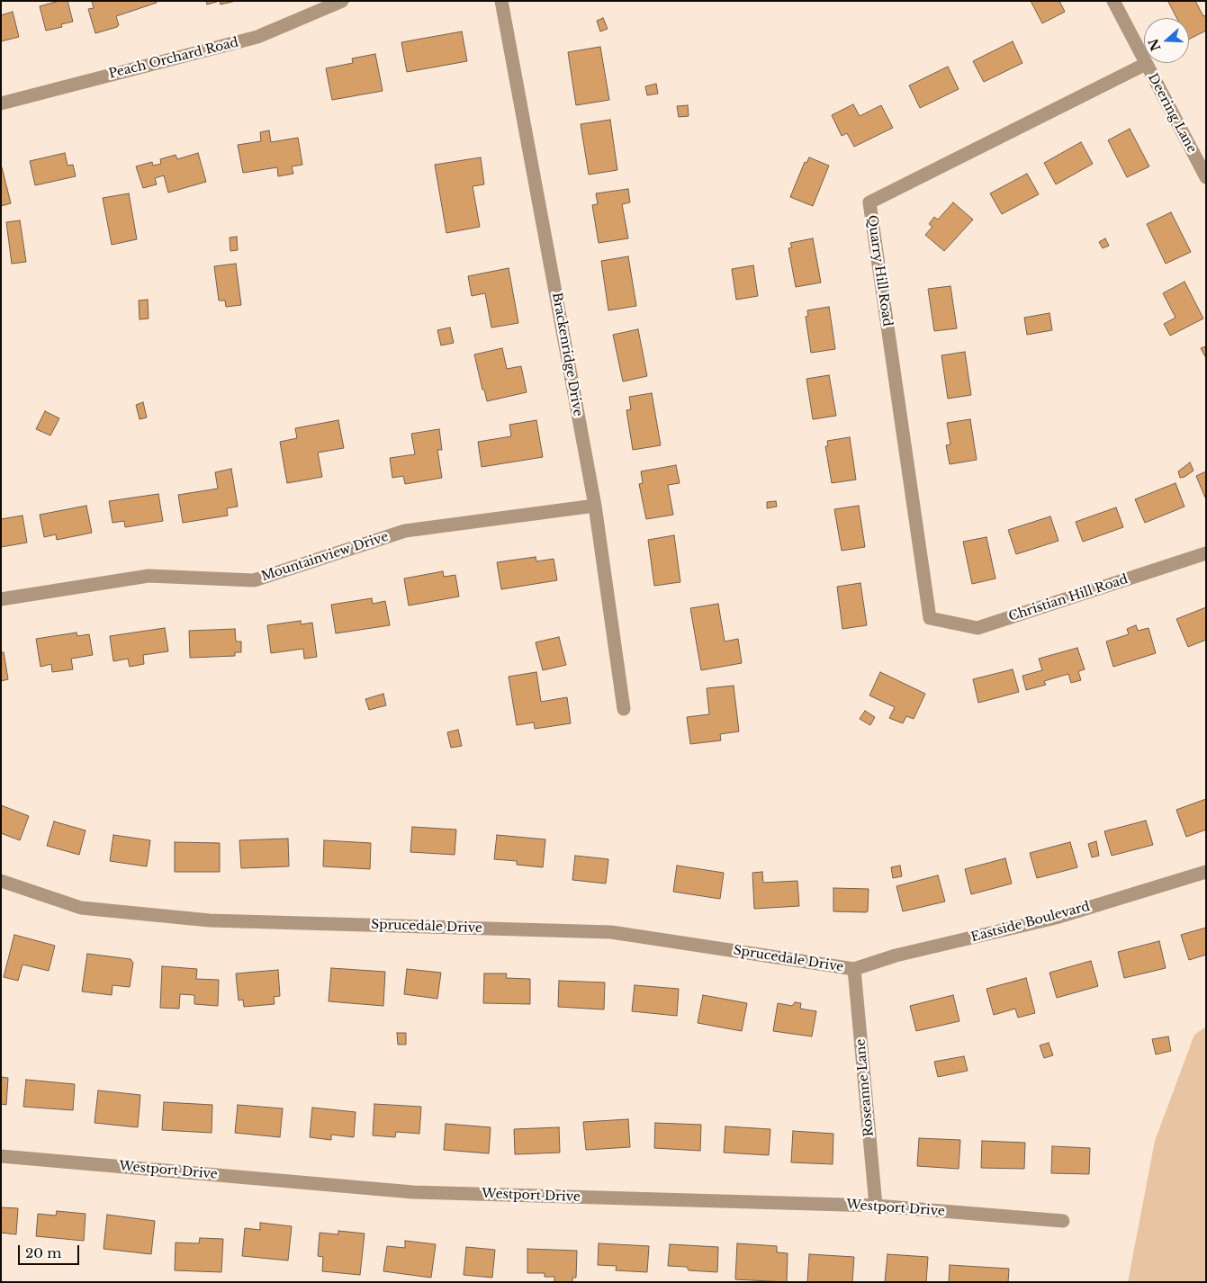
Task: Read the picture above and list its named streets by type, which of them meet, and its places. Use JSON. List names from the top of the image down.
{
  "streets": {
    "street": [
      "Peach Orchard Road",
      "Deering Lane",
      "Quarry Hill Road",
      "Brackenridge Drive",
      "Mountainview Drive",
      "Christian Hill Road",
      "Eastside Boulevard",
      "Sprucedale Drive",
      "Roseanne Lane",
      "Westport Drive"
    ]
  },
  "crossings": [
    ["Deering Lane", "Quarry Hill Road"],
    ["Quarry Hill Road", "Christian Hill Road"],
    ["Brackenridge Drive", "Mountainview Drive"],
    ["Eastside Boulevard", "Sprucedale Drive"],
    ["Eastside Boulevard", "Roseanne Lane"],
    ["Sprucedale Drive", "Roseanne Lane"],
    ["Roseanne Lane", "Westport Drive"]
  ],
  "scale_bar": "20 m",
  "north": "left"
}
